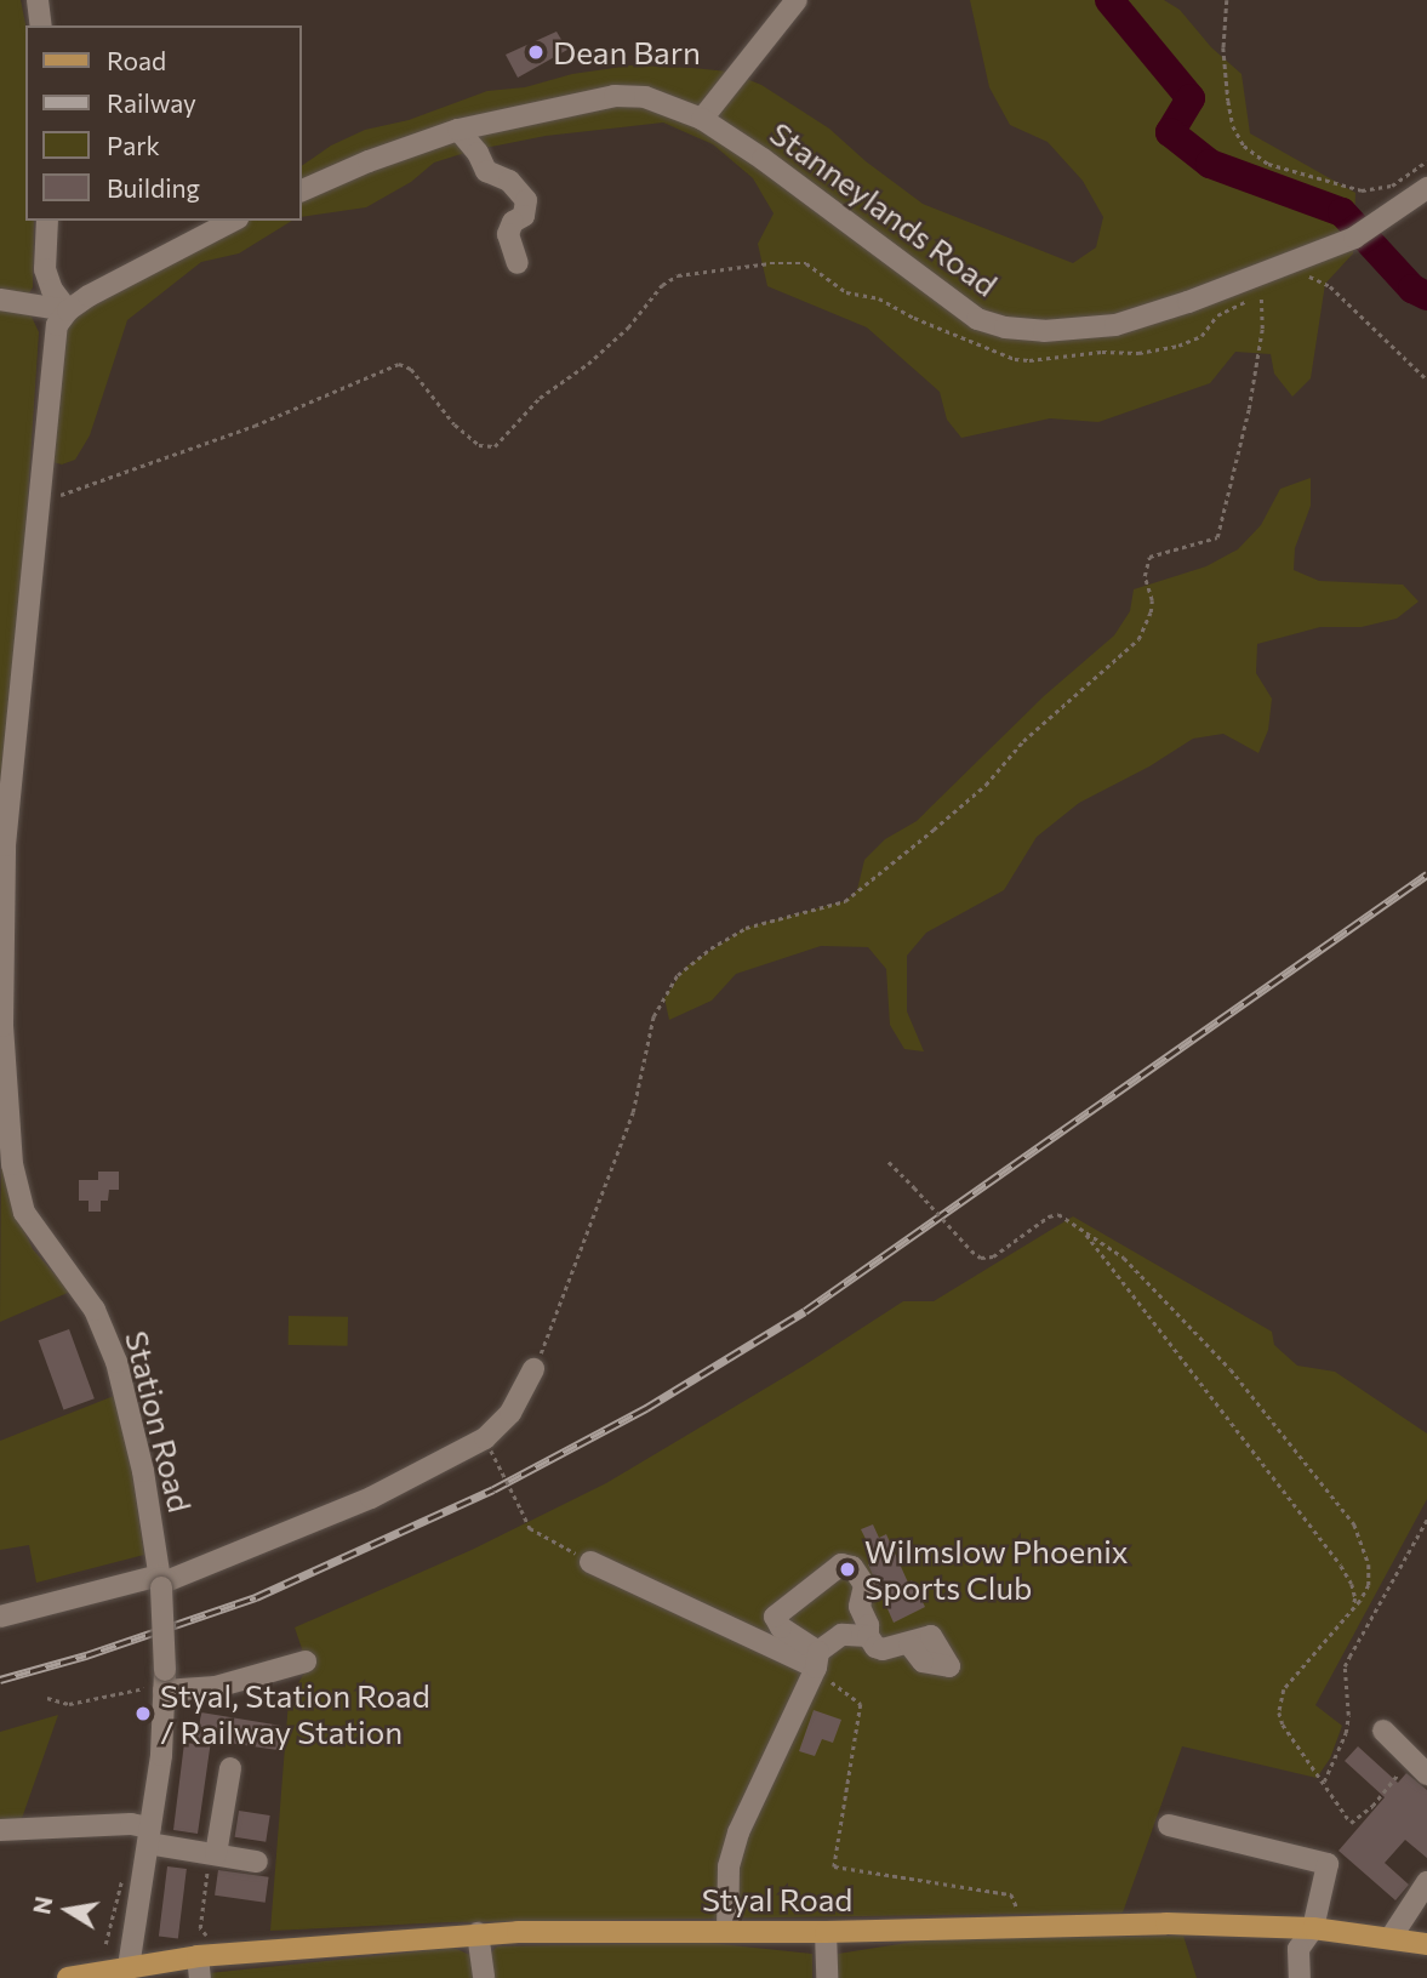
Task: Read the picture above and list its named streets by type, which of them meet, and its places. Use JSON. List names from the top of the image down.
{
  "streets": {
    "main road": ["Styal Road"],
    "street": ["Stanneylands Road", "Station Road"]
  },
  "crossings": [
    ["Station Road", "Styal Road"]
  ],
  "places": ["Dean Barn", "Wilmslow Phoenix Sports Club", "Styal, Station Road / Railway Station"],
  "legend": [
    "Road",
    "Railway",
    "Park",
    "Building"
  ],
  "north": "left"
}
